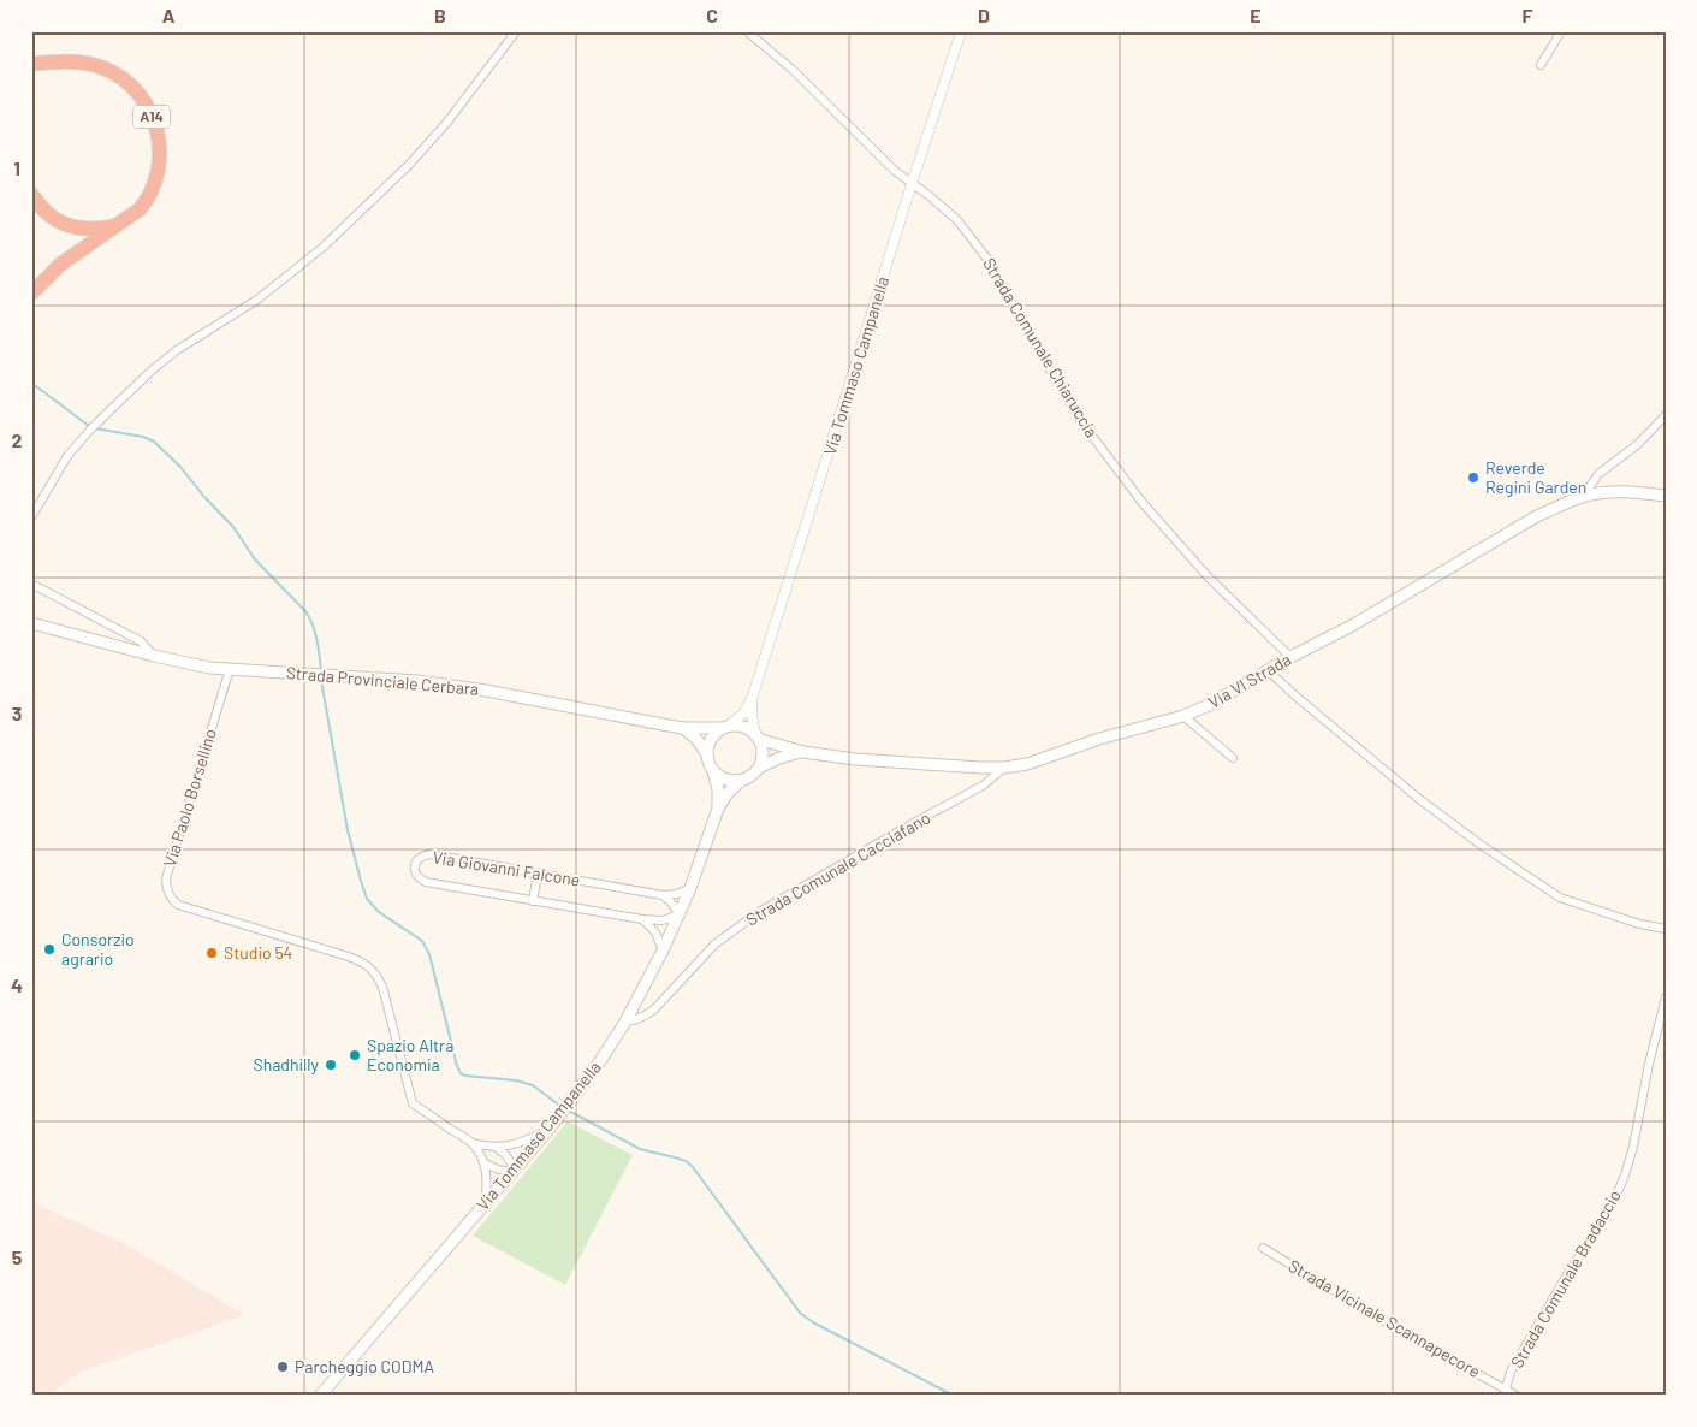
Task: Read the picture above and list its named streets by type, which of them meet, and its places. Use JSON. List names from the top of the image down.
{
  "streets": {
    "highway": ["A14"],
    "main road": ["Via Tommaso Campanella", "Strada Provinciale Cerbara", "Via VI Strada"],
    "street": [
      "Strada Comunale Chiaruccia",
      "Via Paolo Borsellino",
      "Via Giovanni Falcone",
      "Strada Comunale Cacciafano",
      "Strada Comunale Bradaccio",
      "Strada Vicinale Scannapecore"
    ]
  },
  "crossings": [
    ["Strada Comunale Chiaruccia", "Via Tommaso Campanella"],
    ["Strada Comunale Chiaruccia", "Via VI Strada"],
    ["Via Tommaso Campanella", "Strada Provinciale Cerbara"],
    ["Via Tommaso Campanella", "Via VI Strada"],
    ["Via Tommaso Campanella", "Via Paolo Borsellino"],
    ["Via Tommaso Campanella", "Via Giovanni Falcone"],
    ["Via Tommaso Campanella", "Strada Comunale Cacciafano"],
    ["Strada Provinciale Cerbara", "Via VI Strada"],
    ["Strada Provinciale Cerbara", "Via Paolo Borsellino"],
    ["Via VI Strada", "Strada Comunale Cacciafano"],
    ["Strada Comunale Bradaccio", "Strada Vicinale Scannapecore"]
  ],
  "places": [
    "Reverde Regini Garden",
    "Consorzio agrario",
    "Studio 54",
    "Spazio Altra Economia",
    "Shadhilly",
    "Parcheggio CODMA"
  ],
  "grid": {
    "columns": [
      "A",
      "B",
      "C",
      "D",
      "E",
      "F"
    ],
    "rows": [
      "1",
      "2",
      "3",
      "4",
      "5"
    ]
  }
}
